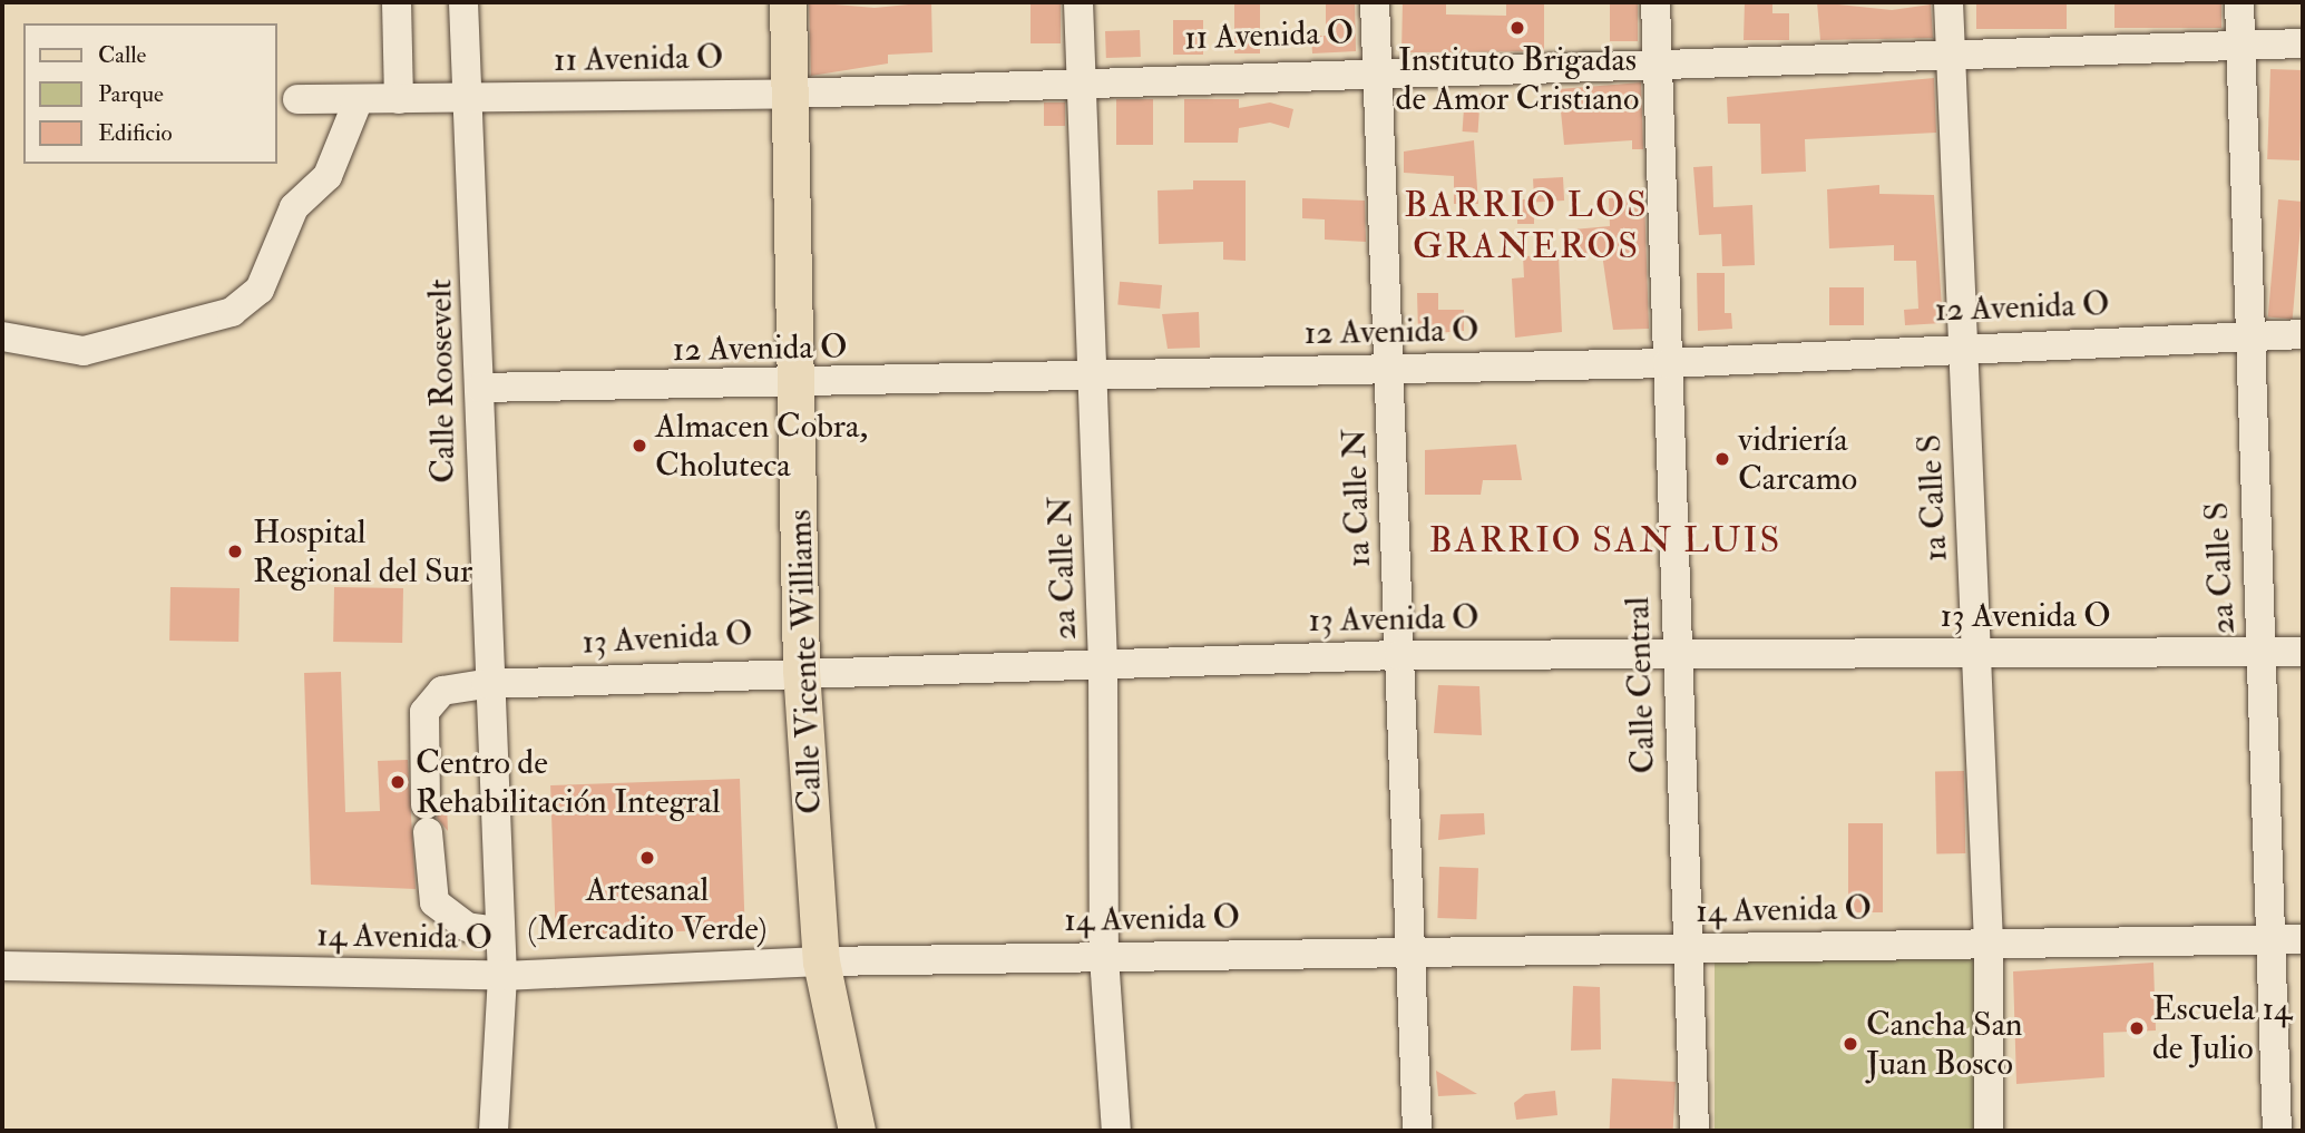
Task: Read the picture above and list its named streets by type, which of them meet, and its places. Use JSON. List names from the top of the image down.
{
  "streets": {
    "main road": ["Calle Vicente Williams"],
    "street": [
      "11 Avenida O",
      "12 Avenida O",
      "Calle Roosevelt",
      "1a Calle N",
      "1a Calle S",
      "2a Calle N",
      "2a Calle S",
      "13 Avenida O",
      "Calle Central",
      "14 Avenida O"
    ]
  },
  "crossings": [
    ["11 Avenida O", "Calle Roosevelt"],
    ["11 Avenida O", "1a Calle N"],
    ["11 Avenida O", "1a Calle S"],
    ["11 Avenida O", "2a Calle N"],
    ["11 Avenida O", "2a Calle S"],
    ["11 Avenida O", "Calle Vicente Williams"],
    ["11 Avenida O", "Calle Central"],
    ["12 Avenida O", "Calle Roosevelt"],
    ["12 Avenida O", "1a Calle N"],
    ["12 Avenida O", "1a Calle S"],
    ["12 Avenida O", "2a Calle N"],
    ["12 Avenida O", "2a Calle S"],
    ["12 Avenida O", "Calle Vicente Williams"],
    ["12 Avenida O", "Calle Central"],
    ["Calle Roosevelt", "13 Avenida O"],
    ["Calle Roosevelt", "14 Avenida O"],
    ["1a Calle N", "13 Avenida O"],
    ["1a Calle N", "14 Avenida O"],
    ["1a Calle S", "13 Avenida O"],
    ["1a Calle S", "14 Avenida O"],
    ["2a Calle N", "13 Avenida O"],
    ["2a Calle N", "14 Avenida O"],
    ["2a Calle S", "13 Avenida O"],
    ["2a Calle S", "14 Avenida O"],
    ["13 Avenida O", "Calle Vicente Williams"],
    ["13 Avenida O", "Calle Central"],
    ["Calle Vicente Williams", "14 Avenida O"],
    ["Calle Central", "14 Avenida O"]
  ],
  "districts": ["BARRIO LOS GRANEROS", "BARRIO SAN LUIS"],
  "places": [
    "Instituto Brigadas de Amor Cristiano",
    "Almacen Cobra, Choluteca",
    "vidriería Carcamo",
    "Hospital Regional del Sur",
    "Centro de Rehabilitación Integral",
    "Artesanal (Mercadito Verde)",
    "Escuela 14 de Julio",
    "Cancha San Juan Bosco"
  ],
  "legend": ["Calle", "Parque", "Edificio"]
}
